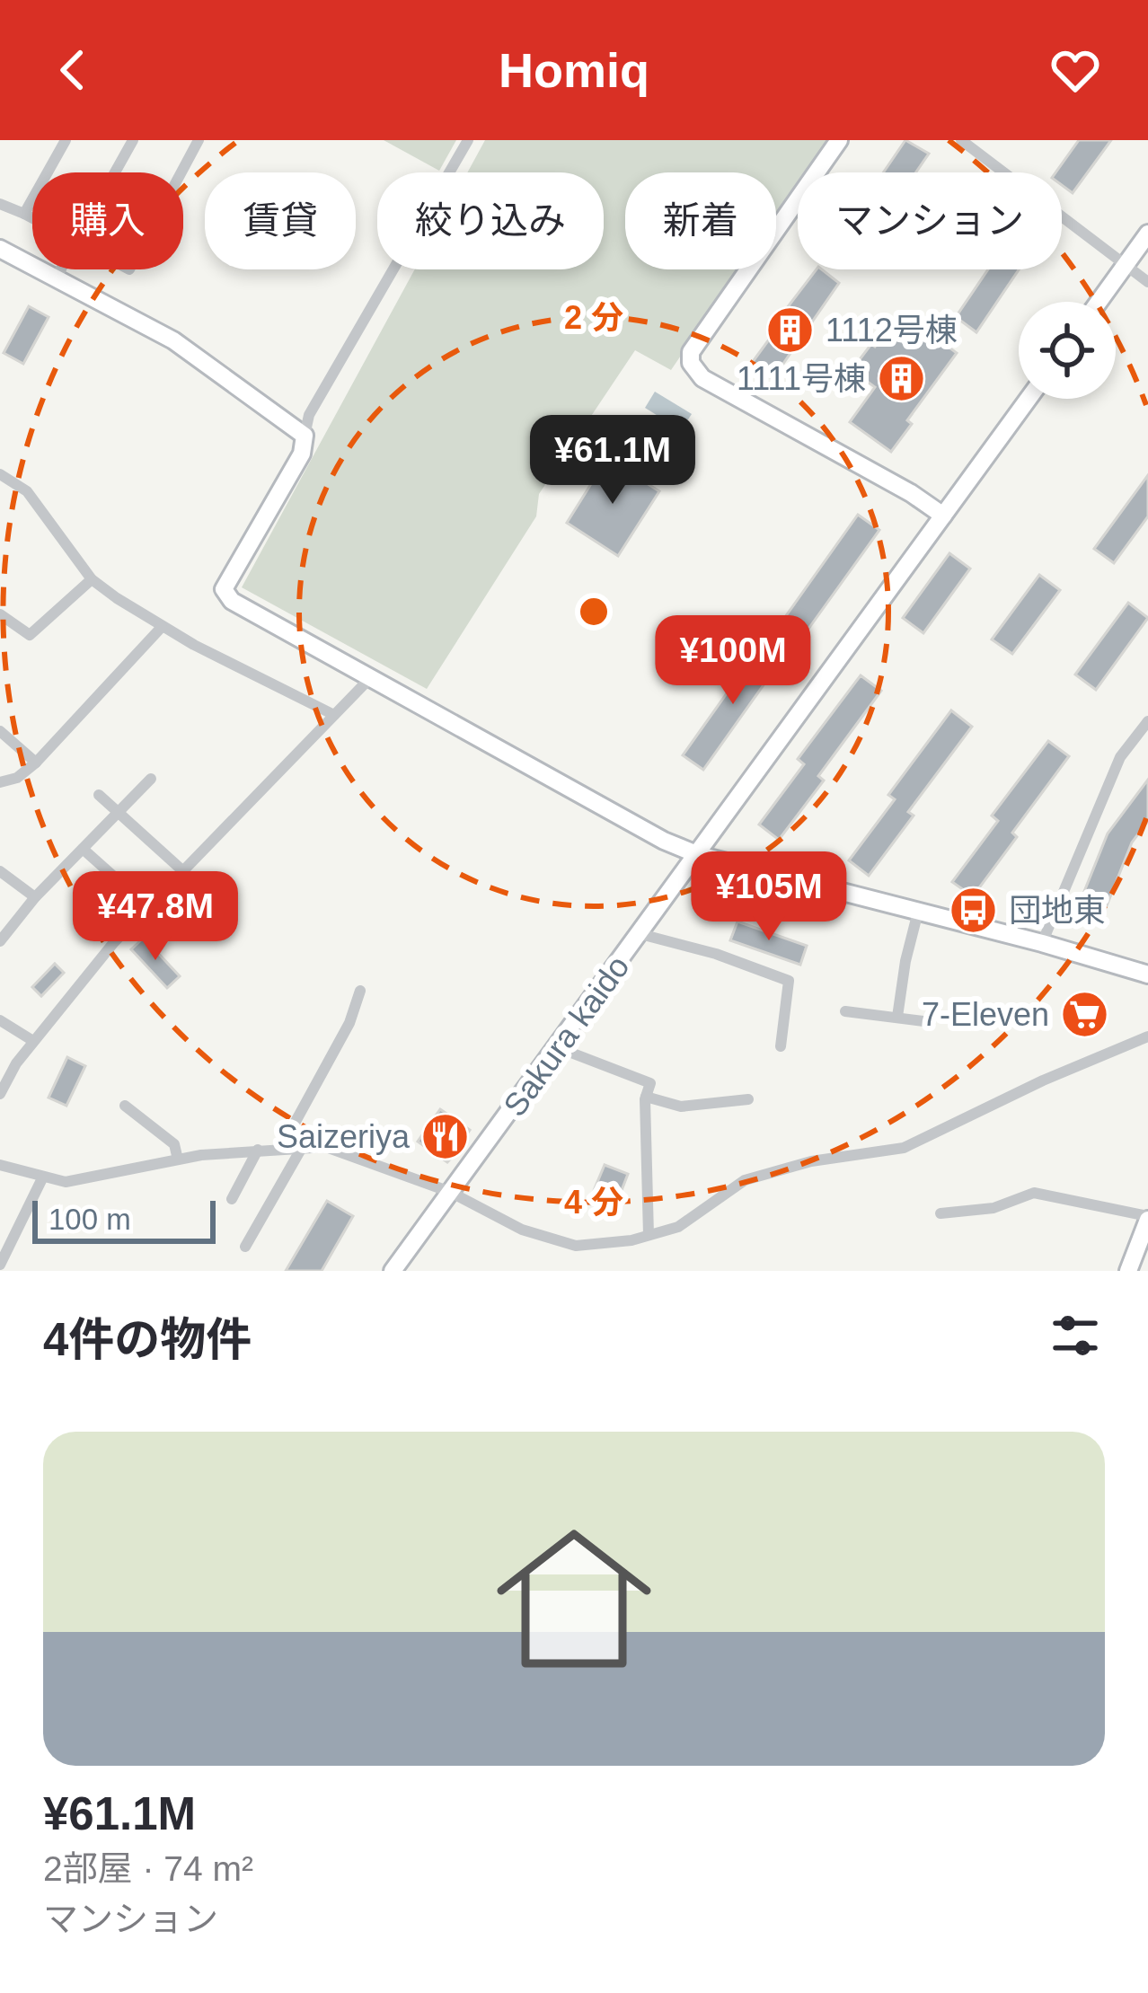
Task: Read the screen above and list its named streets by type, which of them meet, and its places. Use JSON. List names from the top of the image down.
{
  "streets": {
    "street": ["Sakura kaido"]
  },
  "places": {
    "building": ["1112号棟", "1111号棟"],
    "bus stop": ["団地東"],
    "supermarket": ["7-Eleven"],
    "restaurant": ["Saizeriya"]
  },
  "scale_bar": "100 m",
  "page": {
    "header": "Homiq",
    "chip": [
      "購入",
      "賃貸",
      "絞り込み",
      "新着",
      "マンション"
    ],
    "price": [
      "¥61.1M",
      "¥100M",
      "¥105M",
      "¥47.8M"
    ],
    "scale": "100 m",
    "heading": "4件の物件",
    "list": [
      {
        "name": "¥61.1M",
        "note": "2部屋 · 74 m² · マンション"
      }
    ]
  },
  "rings": ["2 分", "4 分"]
}
